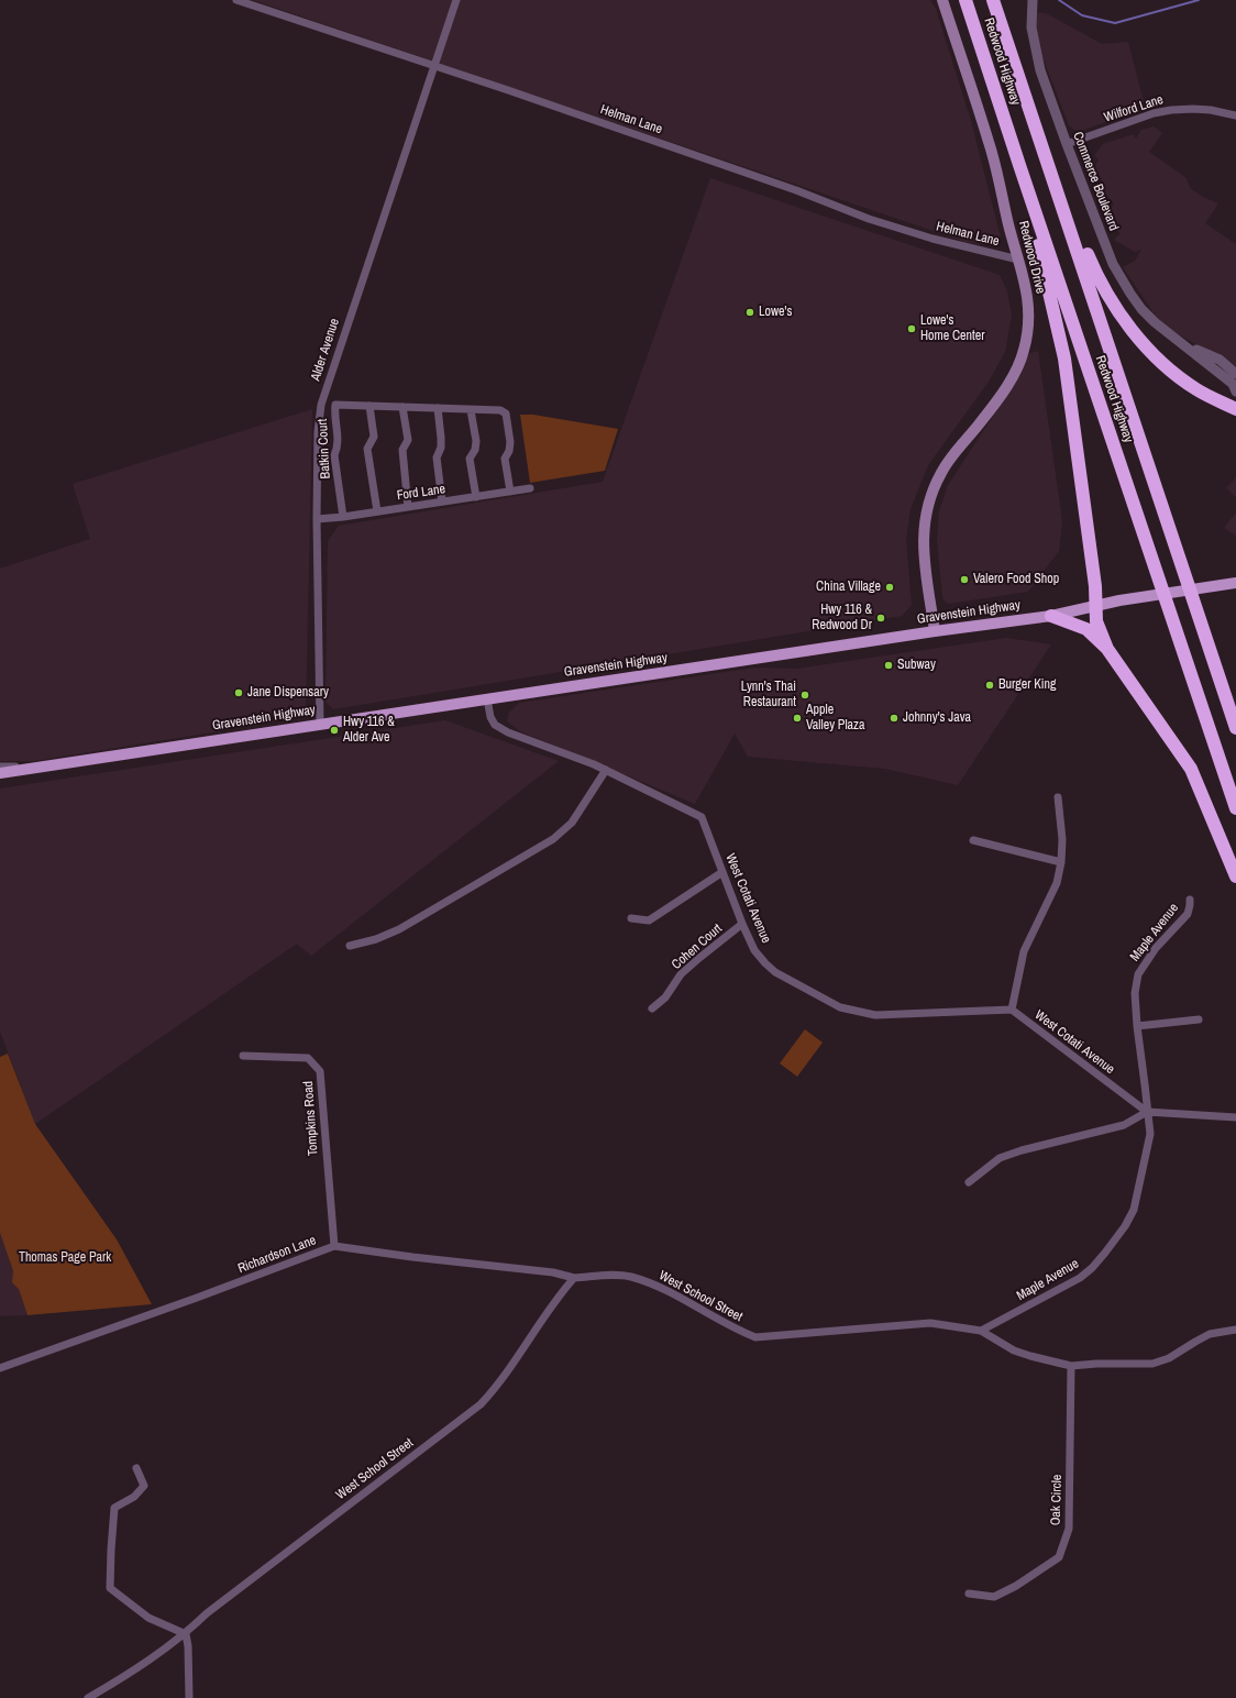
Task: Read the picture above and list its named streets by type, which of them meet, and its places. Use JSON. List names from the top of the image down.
{
  "streets": {
    "highway": ["Redwood Highway"],
    "main road": ["Redwood Drive", "Gravenstein Highway"],
    "street": [
      "Wilford Lane",
      "Helman Lane",
      "Commerce Boulevard",
      "Alder Avenue",
      "Batkin Court",
      "Ford Lane",
      "West Cotati Avenue",
      "Maple Avenue",
      "Cohen Court",
      "Tompkins Road",
      "Richardson Lane",
      "West School Street",
      "Oak Circle"
    ]
  },
  "crossings": [
    ["Wilford Lane", "Commerce Boulevard"],
    ["Helman Lane", "Redwood Drive"],
    ["Helman Lane", "Alder Avenue"],
    ["Redwood Drive", "Gravenstein Highway"],
    ["Alder Avenue", "Ford Lane"],
    ["Alder Avenue", "Gravenstein Highway"],
    ["Batkin Court", "Ford Lane"],
    ["Gravenstein Highway", "West Cotati Avenue"],
    ["West Cotati Avenue", "Maple Avenue"],
    ["West Cotati Avenue", "Cohen Court"],
    ["Maple Avenue", "West School Street"],
    ["Tompkins Road", "Richardson Lane"],
    ["Richardson Lane", "West School Street"],
    ["West School Street", "Oak Circle"]
  ],
  "parks": ["Thomas Page Park"],
  "places": [
    "Lowe's",
    "Lowe's Home Center",
    "Valero Food Shop",
    "China Village",
    "Hwy 116 & Redwood Dr",
    "Subway",
    "Burger King",
    "Jane Dispensary",
    "Lynn's Thai Restaurant",
    "Apple Valley Plaza",
    "Johnny's Java",
    "Hwy 116 & Alder Ave"
  ]
}
